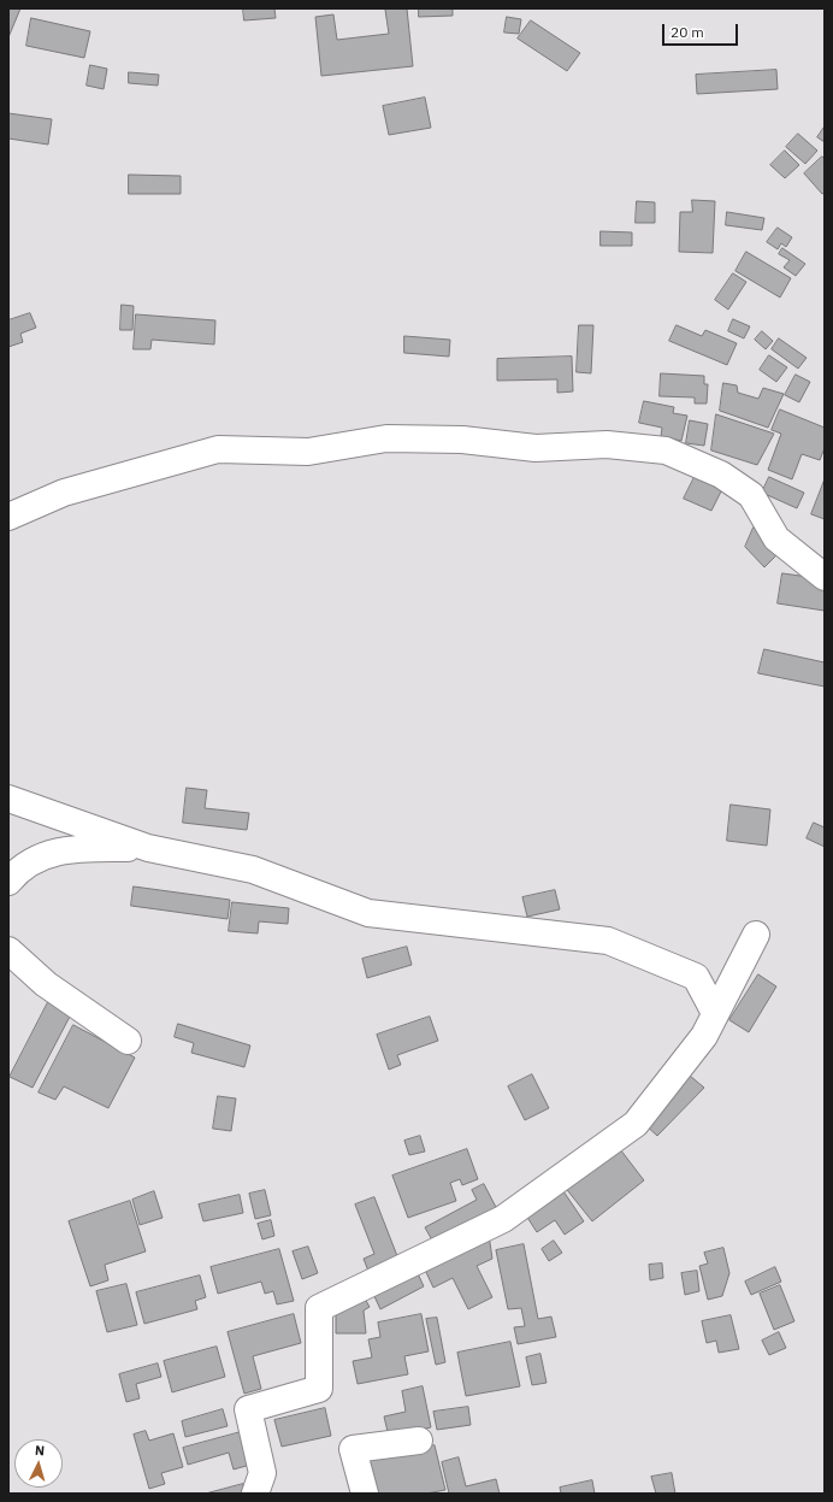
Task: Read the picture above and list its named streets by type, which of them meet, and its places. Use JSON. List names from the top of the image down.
{
  "scale_bar": "20 m",
  "north": "top"
}
